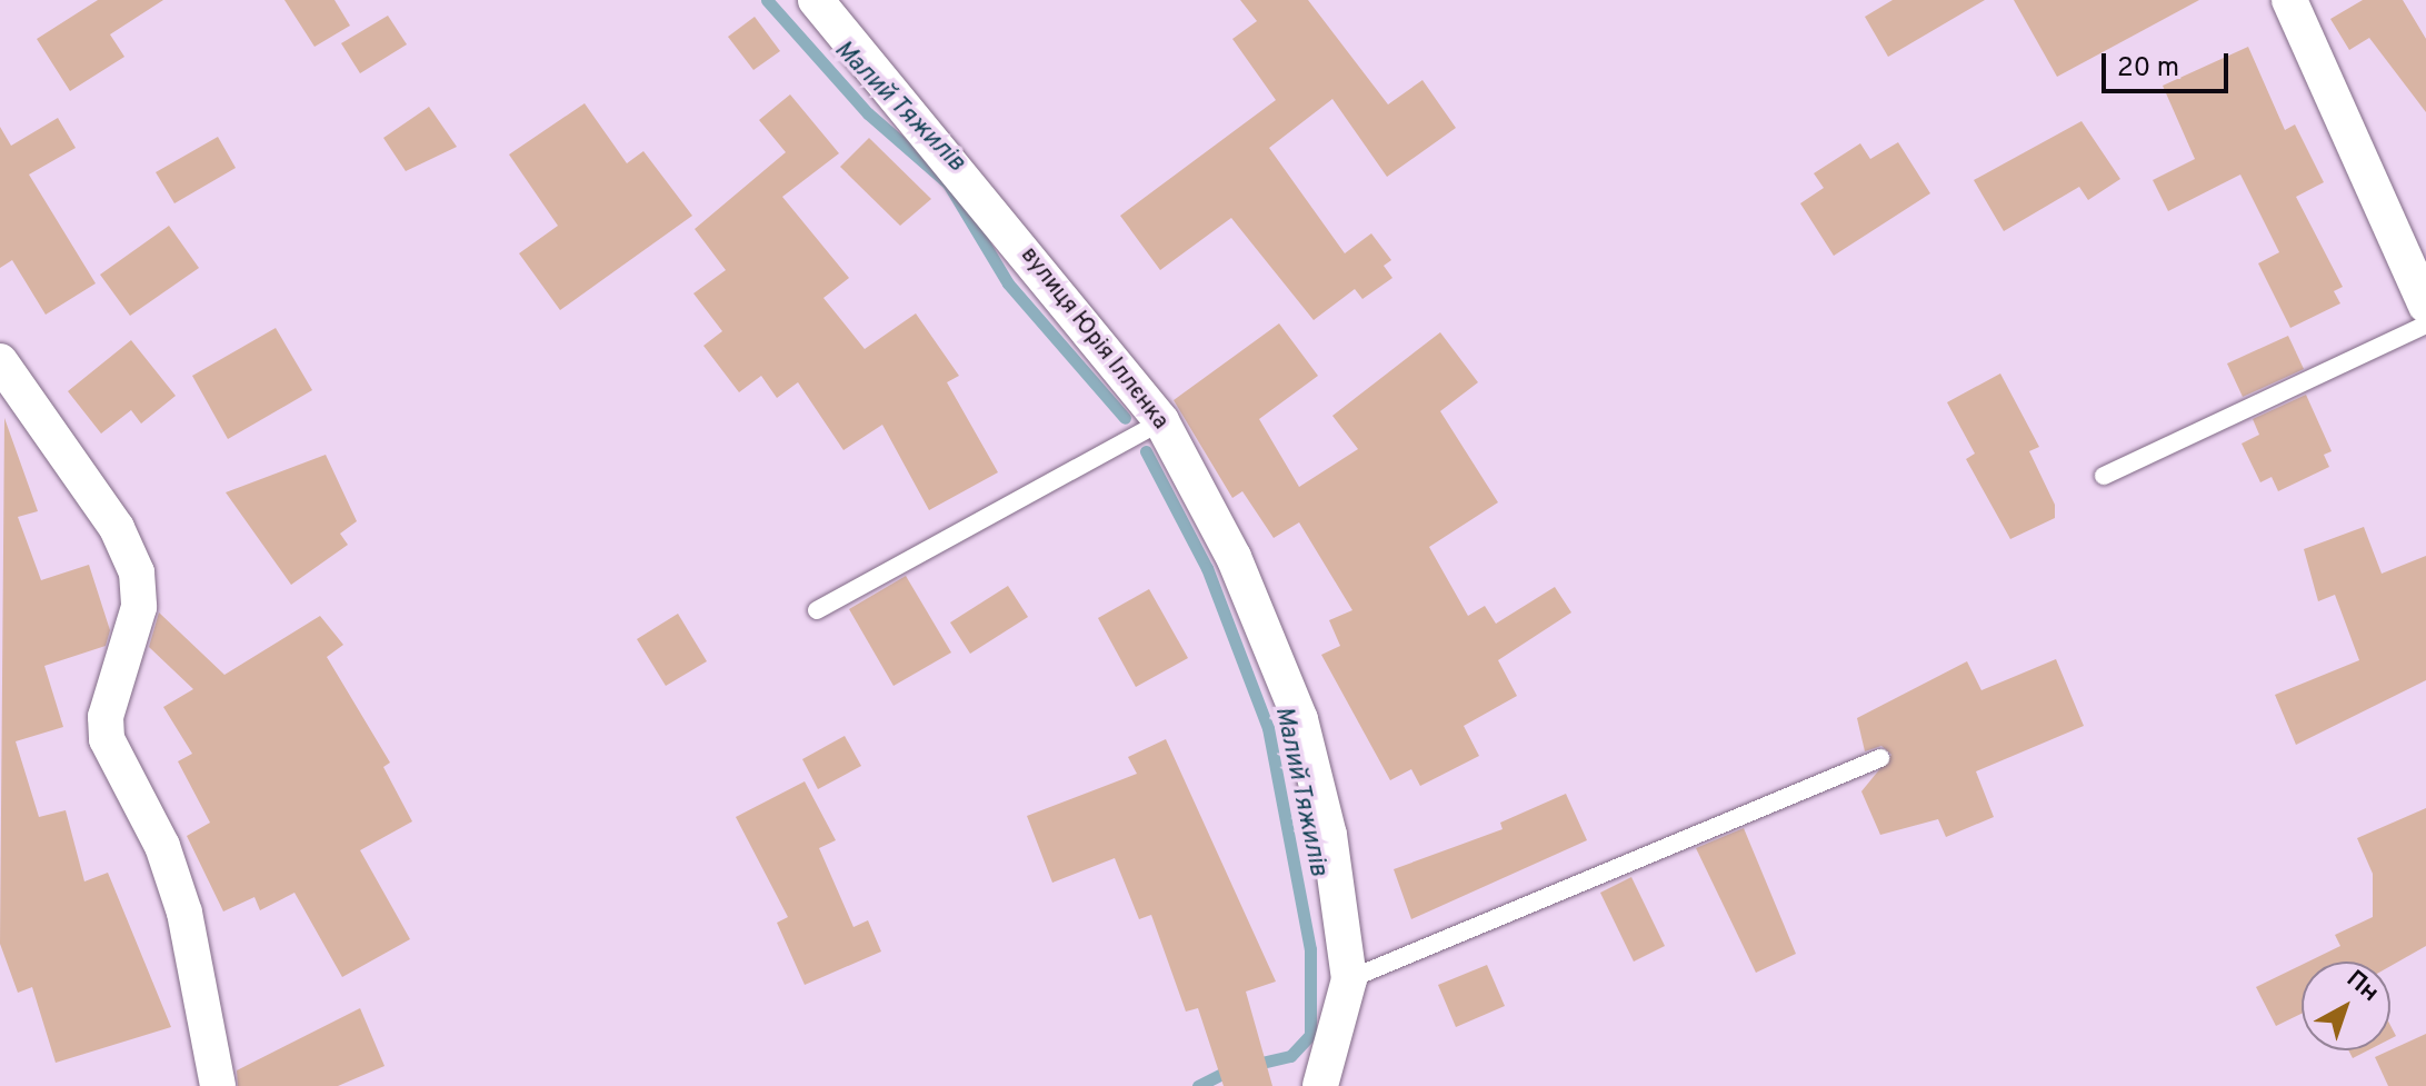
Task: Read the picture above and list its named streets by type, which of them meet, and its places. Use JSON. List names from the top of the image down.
{
  "streets": {
    "street": ["вулиця Юрія Іллєнка"]
  },
  "water": ["Малий Тяжилів"],
  "scale_bar": "20 m",
  "north": "top right"
}
